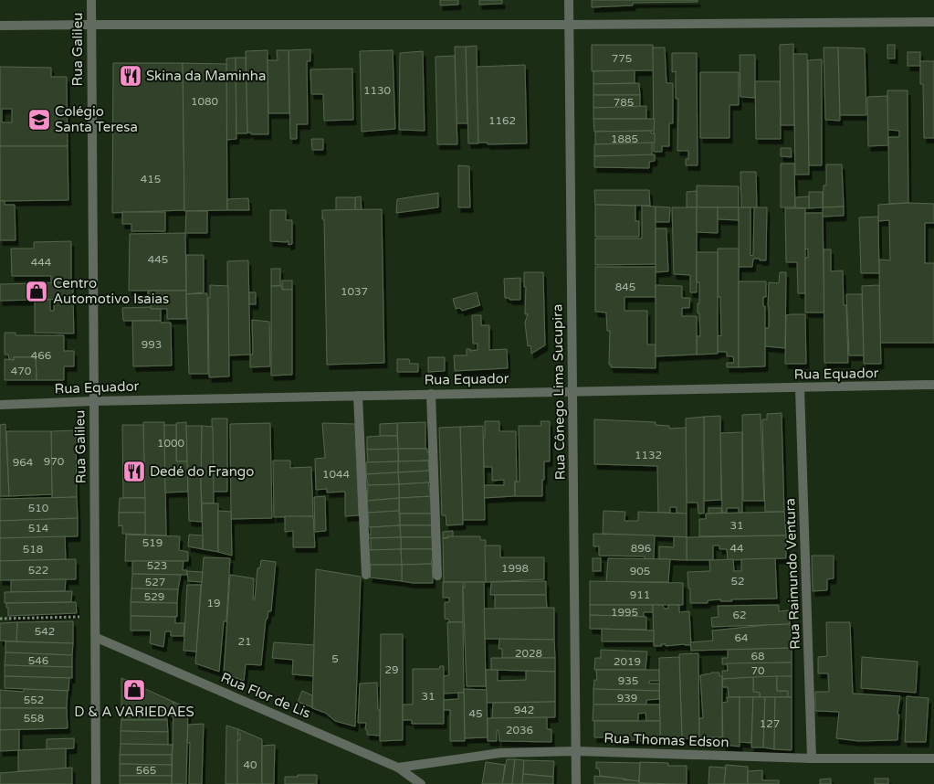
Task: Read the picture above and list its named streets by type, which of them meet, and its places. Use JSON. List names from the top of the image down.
{
  "streets": {
    "street": [
      "Rua Galileu",
      "Rua Equador",
      "Rua Cônego Lima Sucupira",
      "Rua Raimundo Ventura",
      "Rua Flor de Lis",
      "Rua Thomas Edson"
    ]
  },
  "crossings": [
    ["Rua Galileu", "Rua Equador"],
    ["Rua Galileu", "Rua Flor de Lis"],
    ["Rua Equador", "Rua Cônego Lima Sucupira"],
    ["Rua Equador", "Rua Raimundo Ventura"],
    ["Rua Cônego Lima Sucupira", "Rua Thomas Edson"],
    ["Rua Raimundo Ventura", "Rua Thomas Edson"],
    ["Rua Flor de Lis", "Rua Thomas Edson"]
  ],
  "places": {
    "restaurant": ["Skina da Maminha", "Dedé do Frango"],
    "school or university": ["Colégio Santa Teresa"],
    "shop": ["Centro Automotivo Isaias", "D & A VARIEDAES"]
  },
  "house_numbers": [
    "775",
    "1130",
    "1080",
    "785",
    "1162",
    "1885",
    "415",
    "445",
    "444",
    "845",
    "1037",
    "993",
    "466",
    "470",
    "1000",
    "1132",
    "970",
    "964",
    "1044",
    "510",
    "31",
    "514",
    "519",
    "896",
    "44",
    "518",
    "523",
    "1998",
    "522",
    "905",
    "52",
    "527",
    "911",
    "529",
    "19",
    "1995",
    "62",
    "542",
    "64",
    "21",
    "2028",
    "68",
    "5",
    "546",
    "2019",
    "29",
    "70",
    "935",
    "31",
    "939",
    "552",
    "942",
    "45",
    "558",
    "127",
    "2036",
    "40",
    "565"
  ]
}
